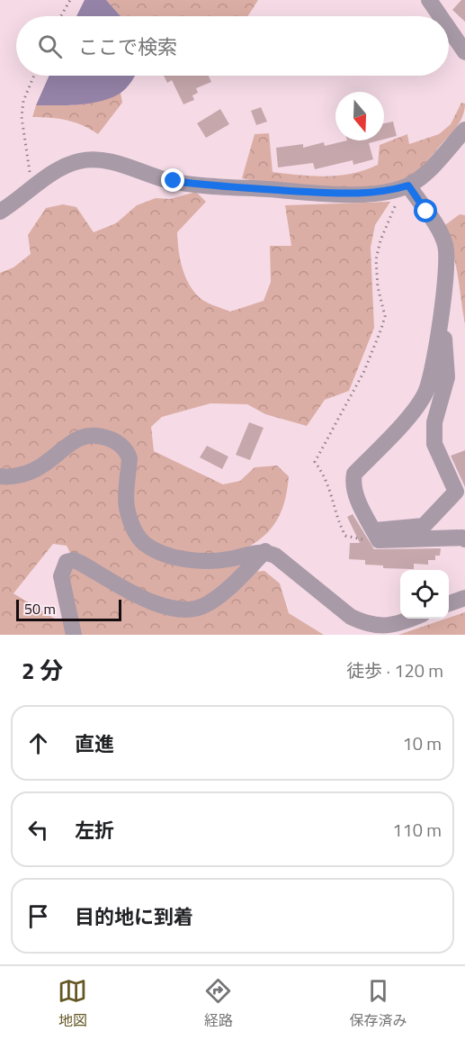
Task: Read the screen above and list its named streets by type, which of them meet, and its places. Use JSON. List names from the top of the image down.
{
  "scale_bar": "50 m",
  "north": "bottom",
  "page": {
    "search": "ここで検索",
    "scale": "50 m",
    "heading": ["2 分", "徒歩 · 120 m"],
    "list": [
      ["直進", "10 m"],
      ["左折", "110 m"],
      "目的地に到着"
    ],
    "nav": ["地図", "経路", "保存済み"]
  }
}
